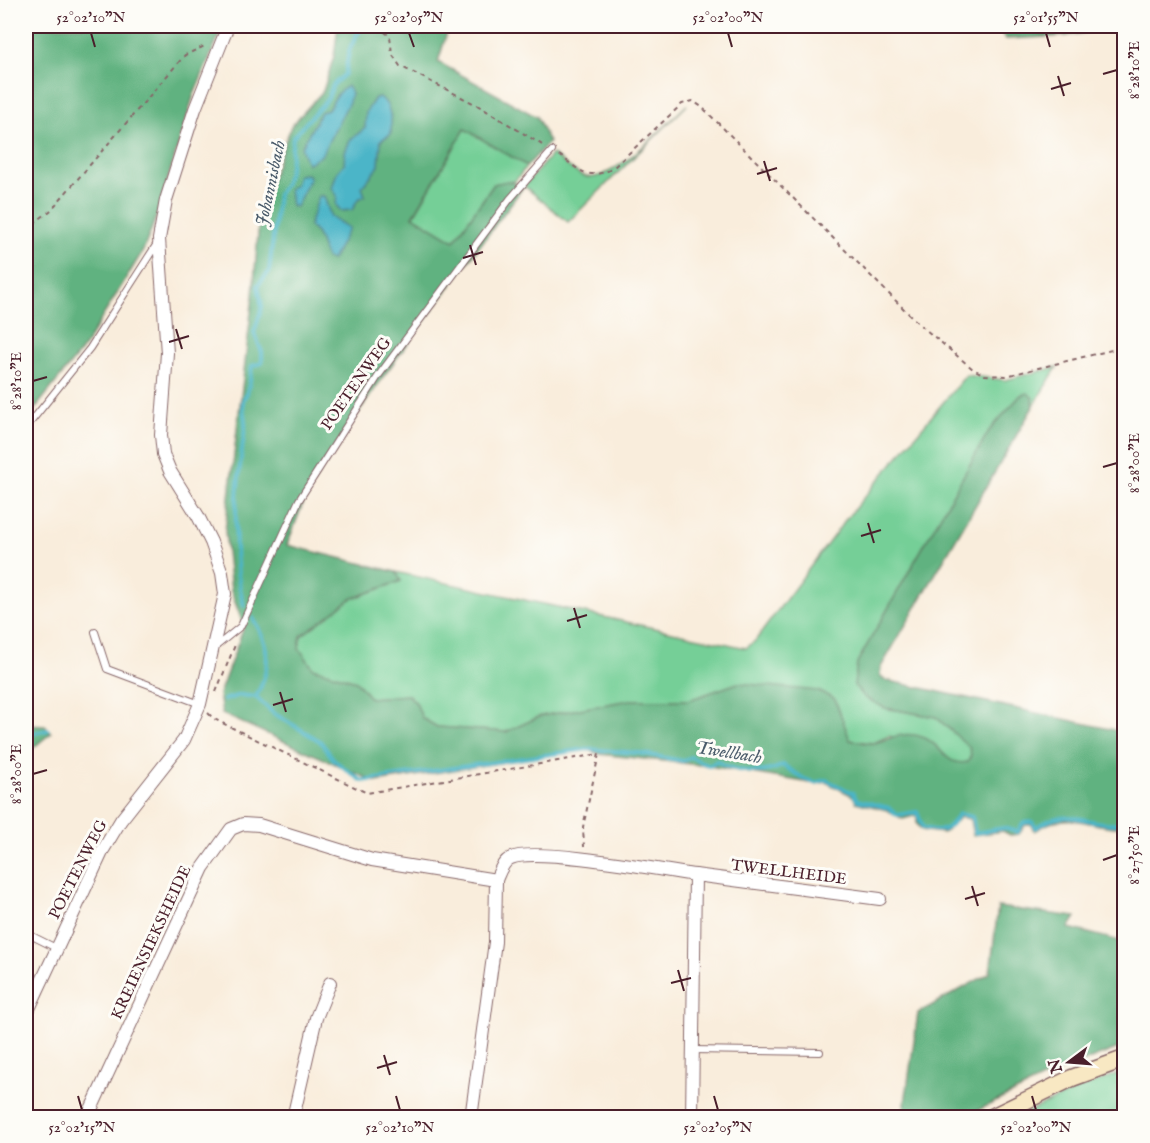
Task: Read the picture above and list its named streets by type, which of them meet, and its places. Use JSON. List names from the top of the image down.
{
  "streets": {
    "street": ["POETENWEG", "TWELLHEIDE", "KREIENSIEKSHEIDE"]
  },
  "water": ["Johannisbach", "Twellbach"],
  "north": "left",
  "coordinates": [
    "52°02'10\"N",
    "52°02'05\"N",
    "52°02'00\"N",
    "52°01'55\"N",
    "8°28'10\"E",
    "8°28'00\"E",
    "8°27'50\"E",
    "52°02'15\"N"
  ]
}
